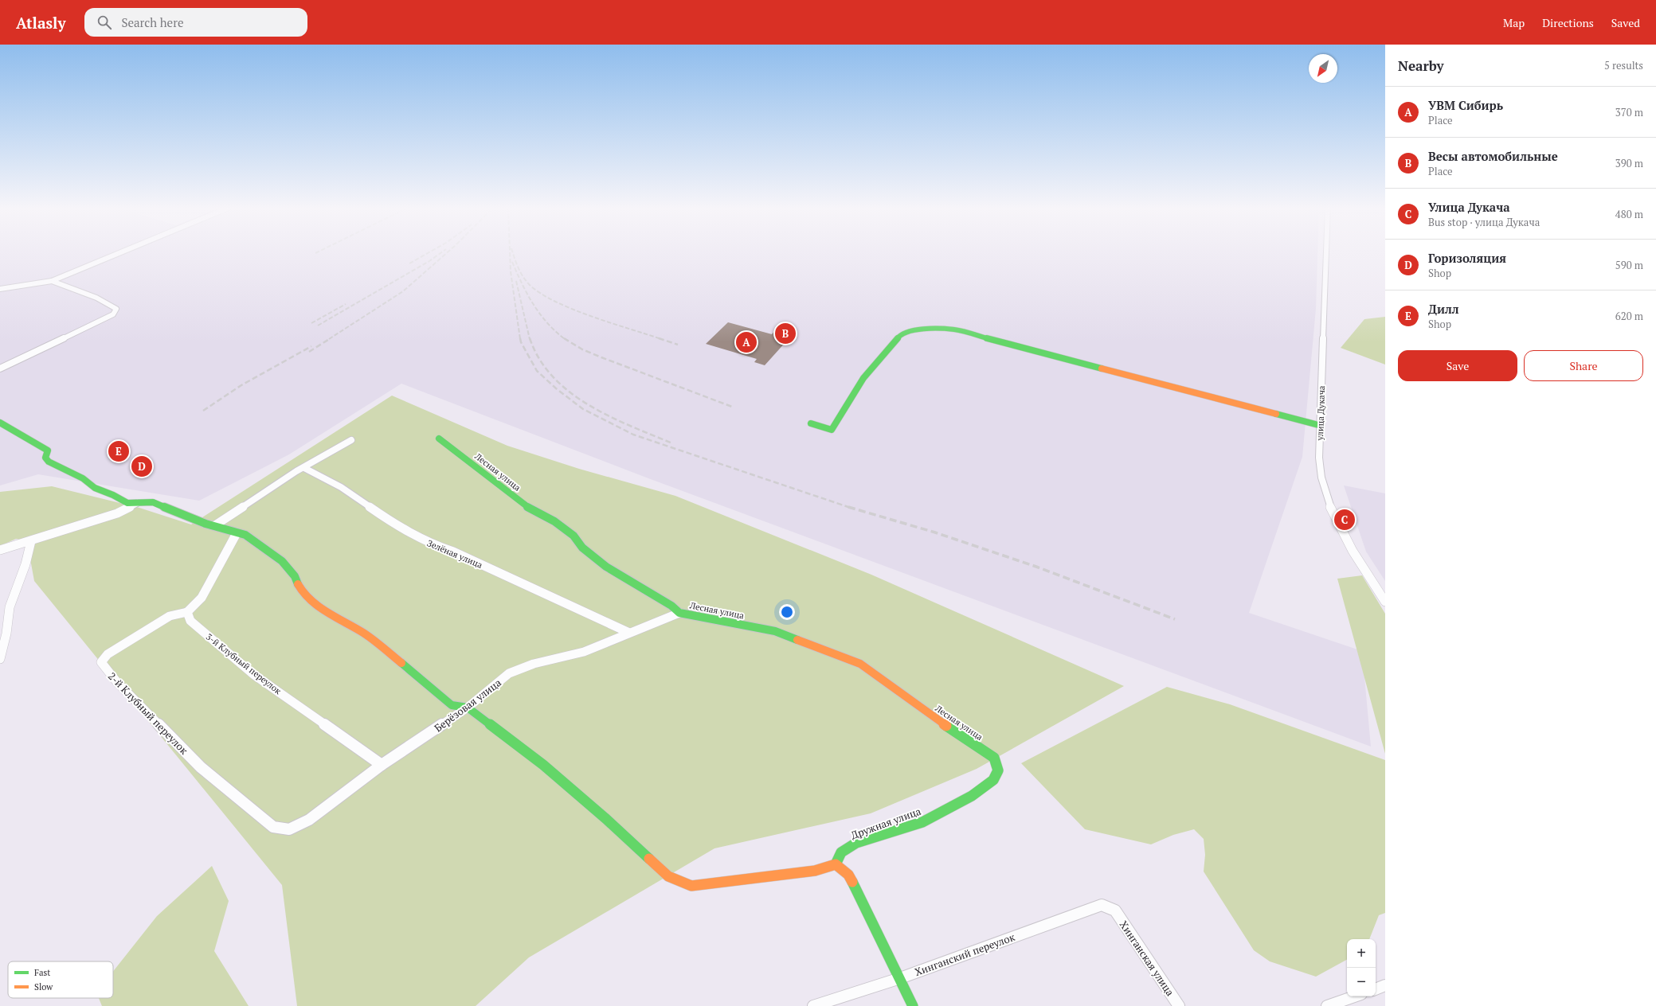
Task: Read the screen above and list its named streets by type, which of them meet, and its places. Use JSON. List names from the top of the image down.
{
  "streets": {
    "street": [
      "улица Дукача",
      "Лесная улица",
      "Зелёная улица",
      "3-й Клубный переулок",
      "Берёзовая улица",
      "2-й Клубный переулок",
      "Дружная улица",
      "Хинганский переулок",
      "Хинганская улица"
    ]
  },
  "crossings": [
    ["Лесная улица", "Берёзовая улица"],
    ["Лесная улица", "Дружная улица"],
    ["Зелёная улица", "Берёзовая улица"],
    ["3-й Клубный переулок", "Берёзовая улица"],
    ["3-й Клубный переулок", "2-й Клубный переулок"],
    ["Берёзовая улица", "2-й Клубный переулок"],
    ["Хинганский переулок", "Хинганская улица"]
  ],
  "legend": ["Fast", "Slow"],
  "north": "bottom left",
  "page": {
    "header": "Atlasly",
    "search": "Search here",
    "nav": ["Map", "Directions", "Saved"],
    "heading": ["Nearby", "5 results"],
    "list": [
      {
        "mark": "A",
        "name": "УВМ Сибирь",
        "note": "Place",
        "value": "370 m"
      },
      {
        "mark": "B",
        "name": "Весы автомобильные",
        "note": "Place",
        "value": "390 m"
      },
      {
        "mark": "C",
        "name": "Улица Дукача",
        "note": "Bus stop · улица Дукача",
        "value": "480 m"
      },
      {
        "mark": "D",
        "name": "Горизоляция",
        "note": "Shop",
        "value": "590 m"
      },
      {
        "mark": "E",
        "name": "Дилл",
        "note": "Shop",
        "value": "620 m"
      }
    ],
    "pins": [
      "B",
      "A",
      "E",
      "D",
      "C"
    ],
    "buttons": ["Save", "Share"],
    "map_buttons": ["+", "−"]
  }
}
